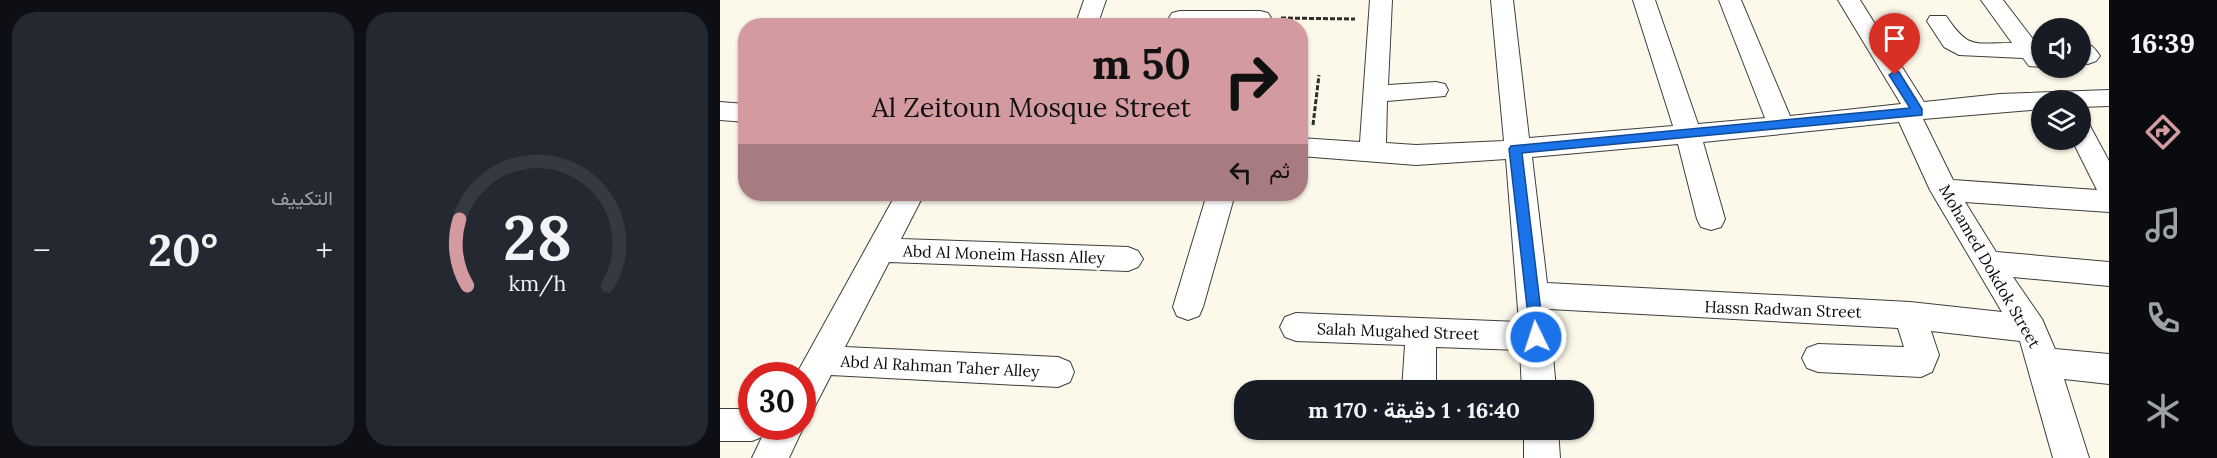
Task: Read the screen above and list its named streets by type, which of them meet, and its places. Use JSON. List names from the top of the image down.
{
  "streets": {
    "street": [
      "Abd Al Moneim Hassn Alley",
      "Mohamed Dokdok Street",
      "Hassn Radwan Street",
      "Salah Mugahed Street",
      "Abd Al Rahman Taher Alley"
    ]
  },
  "crossings": [
    ["Mohamed Dokdok Street", "Hassn Radwan Street"]
  ],
  "page": {
    "tabs": "16:39",
    "tile": "التكييف",
    "turn": ["50 m", "Al Zeitoun Mosque Street"],
    "then": "ثم",
    "heat": ["−", "20°", "+"],
    "limit": "30",
    "trip": "16:40 · 1 دقيقة · 170 m",
    "gauge": ["28", "km/h"]
  }
}
